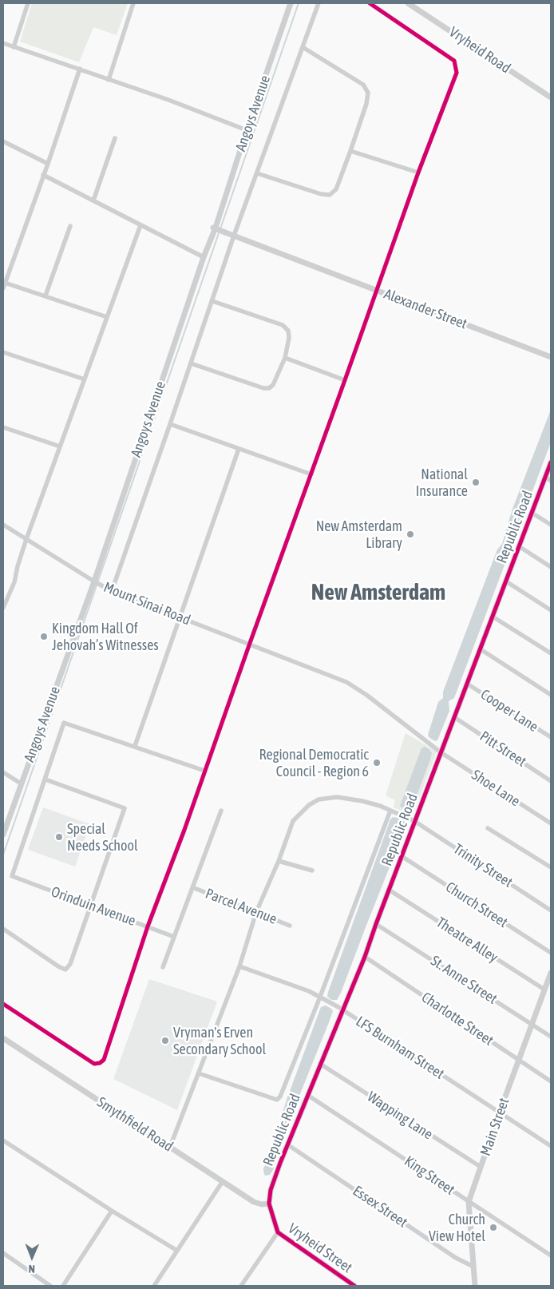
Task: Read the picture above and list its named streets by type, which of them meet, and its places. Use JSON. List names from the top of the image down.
{
  "streets": {
    "street": [
      "Vryheid Road",
      "Angoys Avenue",
      "Alexander Street",
      "Republic Road",
      "Mount Sinai Road",
      "Cooper Lane",
      "Pitt Street",
      "Shoe Lane",
      "Trinity Street",
      "Church Street",
      "Orinduin Avenue",
      "Parcel Avenue",
      "Theatre Alley",
      "St. Anne Street",
      "Charlotte Street",
      "LFS Burnham Street",
      "Wapping Lane",
      "Smythfield Road",
      "Main Street",
      "King Street",
      "Essex Street",
      "Vryheid Street"
    ]
  },
  "crossings": [
    ["Angoys Avenue", "Alexander Street"],
    ["Angoys Avenue", "Mount Sinai Road"],
    ["Republic Road", "Mount Sinai Road"],
    ["Republic Road", "Cooper Lane"],
    ["Republic Road", "Pitt Street"],
    ["Republic Road", "Shoe Lane"],
    ["Republic Road", "Trinity Street"],
    ["Republic Road", "Church Street"],
    ["Republic Road", "Theatre Alley"],
    ["Republic Road", "St. Anne Street"],
    ["Republic Road", "Charlotte Street"],
    ["Republic Road", "LFS Burnham Street"],
    ["Republic Road", "Wapping Lane"],
    ["Republic Road", "Smythfield Road"],
    ["Republic Road", "King Street"],
    ["Republic Road", "Essex Street"],
    ["Republic Road", "Vryheid Street"],
    ["Mount Sinai Road", "Shoe Lane"],
    ["Trinity Street", "Parcel Avenue"],
    ["Trinity Street", "LFS Burnham Street"],
    ["Trinity Street", "Smythfield Road"],
    ["Theatre Alley", "Main Street"],
    ["St. Anne Street", "Main Street"],
    ["Charlotte Street", "Main Street"],
    ["LFS Burnham Street", "Main Street"],
    ["Wapping Lane", "Main Street"],
    ["Smythfield Road", "Vryheid Street"],
    ["Main Street", "King Street"],
    ["Main Street", "Essex Street"]
  ],
  "districts": ["New Amsterdam"],
  "places": [
    "National Insurance",
    "New Amsterdam Library",
    "Kingdom Hall Of Jehovah’s Witnesses",
    "Regional Democratic Council - Region 6",
    "Special Needs School",
    "Vryman's Erven Secondary School",
    "Church View Hotel"
  ],
  "north": "bottom"
}
